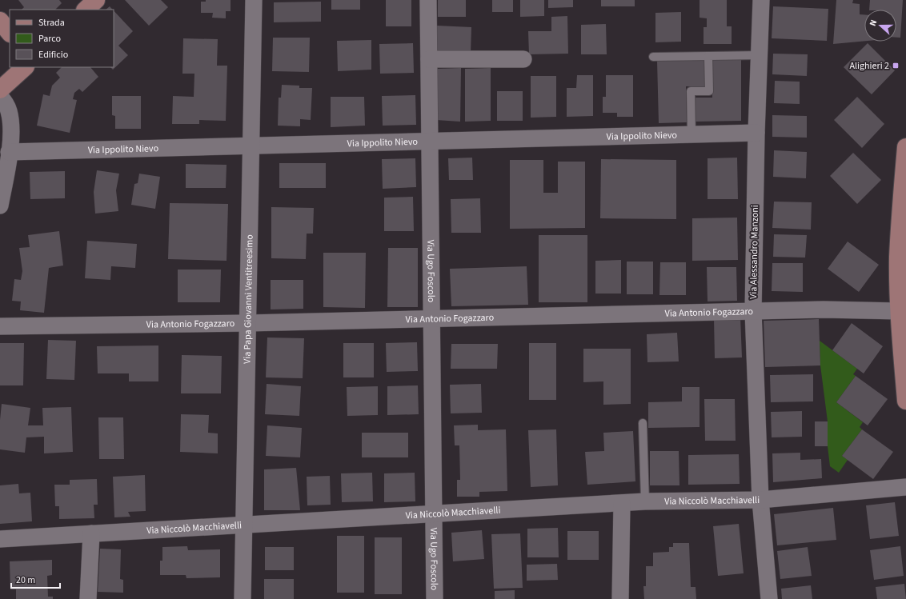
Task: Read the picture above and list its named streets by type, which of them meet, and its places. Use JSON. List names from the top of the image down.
{
  "streets": {
    "street": [
      "Via Ippolito Nievo",
      "Via Alessandro Manzoni",
      "Via Ugo Foscolo",
      "Via Papa Giovanni Ventitreesimo",
      "Via Antonio Fogazzaro",
      "Via Niccolò Macchiavelli"
    ]
  },
  "crossings": [
    ["Via Ippolito Nievo", "Via Alessandro Manzoni"],
    ["Via Ippolito Nievo", "Via Ugo Foscolo"],
    ["Via Ippolito Nievo", "Via Papa Giovanni Ventitreesimo"],
    ["Via Alessandro Manzoni", "Via Antonio Fogazzaro"],
    ["Via Alessandro Manzoni", "Via Niccolò Macchiavelli"],
    ["Via Ugo Foscolo", "Via Antonio Fogazzaro"],
    ["Via Ugo Foscolo", "Via Niccolò Macchiavelli"],
    ["Via Papa Giovanni Ventitreesimo", "Via Antonio Fogazzaro"],
    ["Via Papa Giovanni Ventitreesimo", "Via Niccolò Macchiavelli"]
  ],
  "places": {
    "transit": ["Alighieri 2"]
  },
  "legend": ["Strada", "Parco", "Edificio"],
  "scale_bar": "20 m",
  "north": "left"
}
